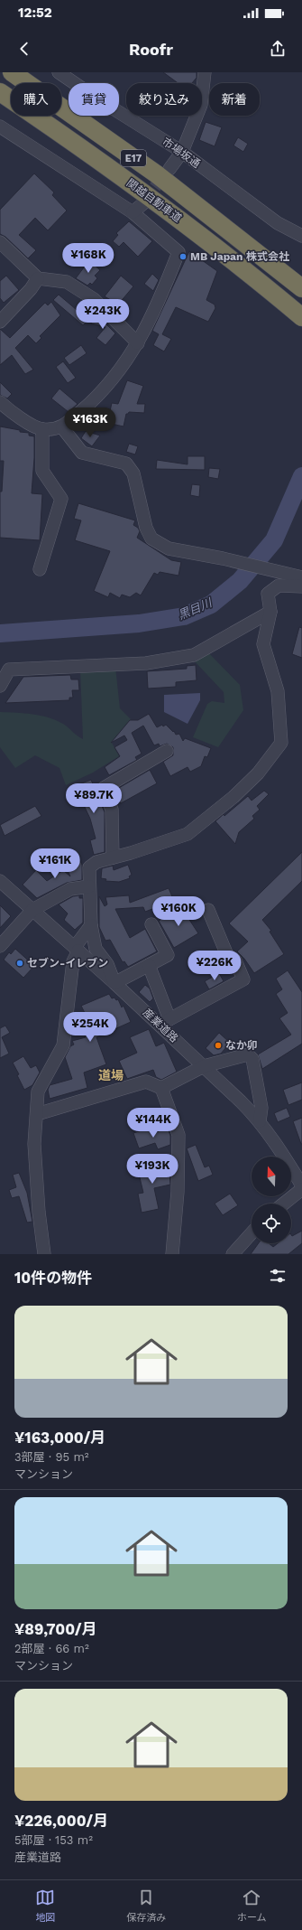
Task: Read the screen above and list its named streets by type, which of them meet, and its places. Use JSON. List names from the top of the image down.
{
  "streets": {
    "highway": ["E17", "関越自動車道"],
    "street": ["市場坂通", "産業道路"]
  },
  "districts": ["道場"],
  "water": ["黒目川"],
  "places": ["MB Japan 株式会社", "セブン-イレブン", "なか卯"],
  "north": "top",
  "page": {
    "status": "12:52",
    "header": "Roofr",
    "chip": [
      "購入",
      "賃貸",
      "絞り込み",
      "新着"
    ],
    "price": [
      "¥168K",
      "¥243K",
      "¥163K",
      "¥89.7K",
      "¥161K",
      "¥160K",
      "¥226K",
      "¥254K",
      "¥144K",
      "¥193K"
    ],
    "heading": "10件の物件",
    "list": [
      {
        "name": "¥163,000/月",
        "note": "3部屋 · 95 m² · マンション"
      },
      {
        "name": "¥89,700/月",
        "note": "2部屋 · 66 m² · マンション"
      },
      {
        "name": "¥226,000/月",
        "note": "5部屋 · 153 m² · 産業道路"
      }
    ],
    "tabs": ["地図", "保存済み", "ホーム"]
  }
}
